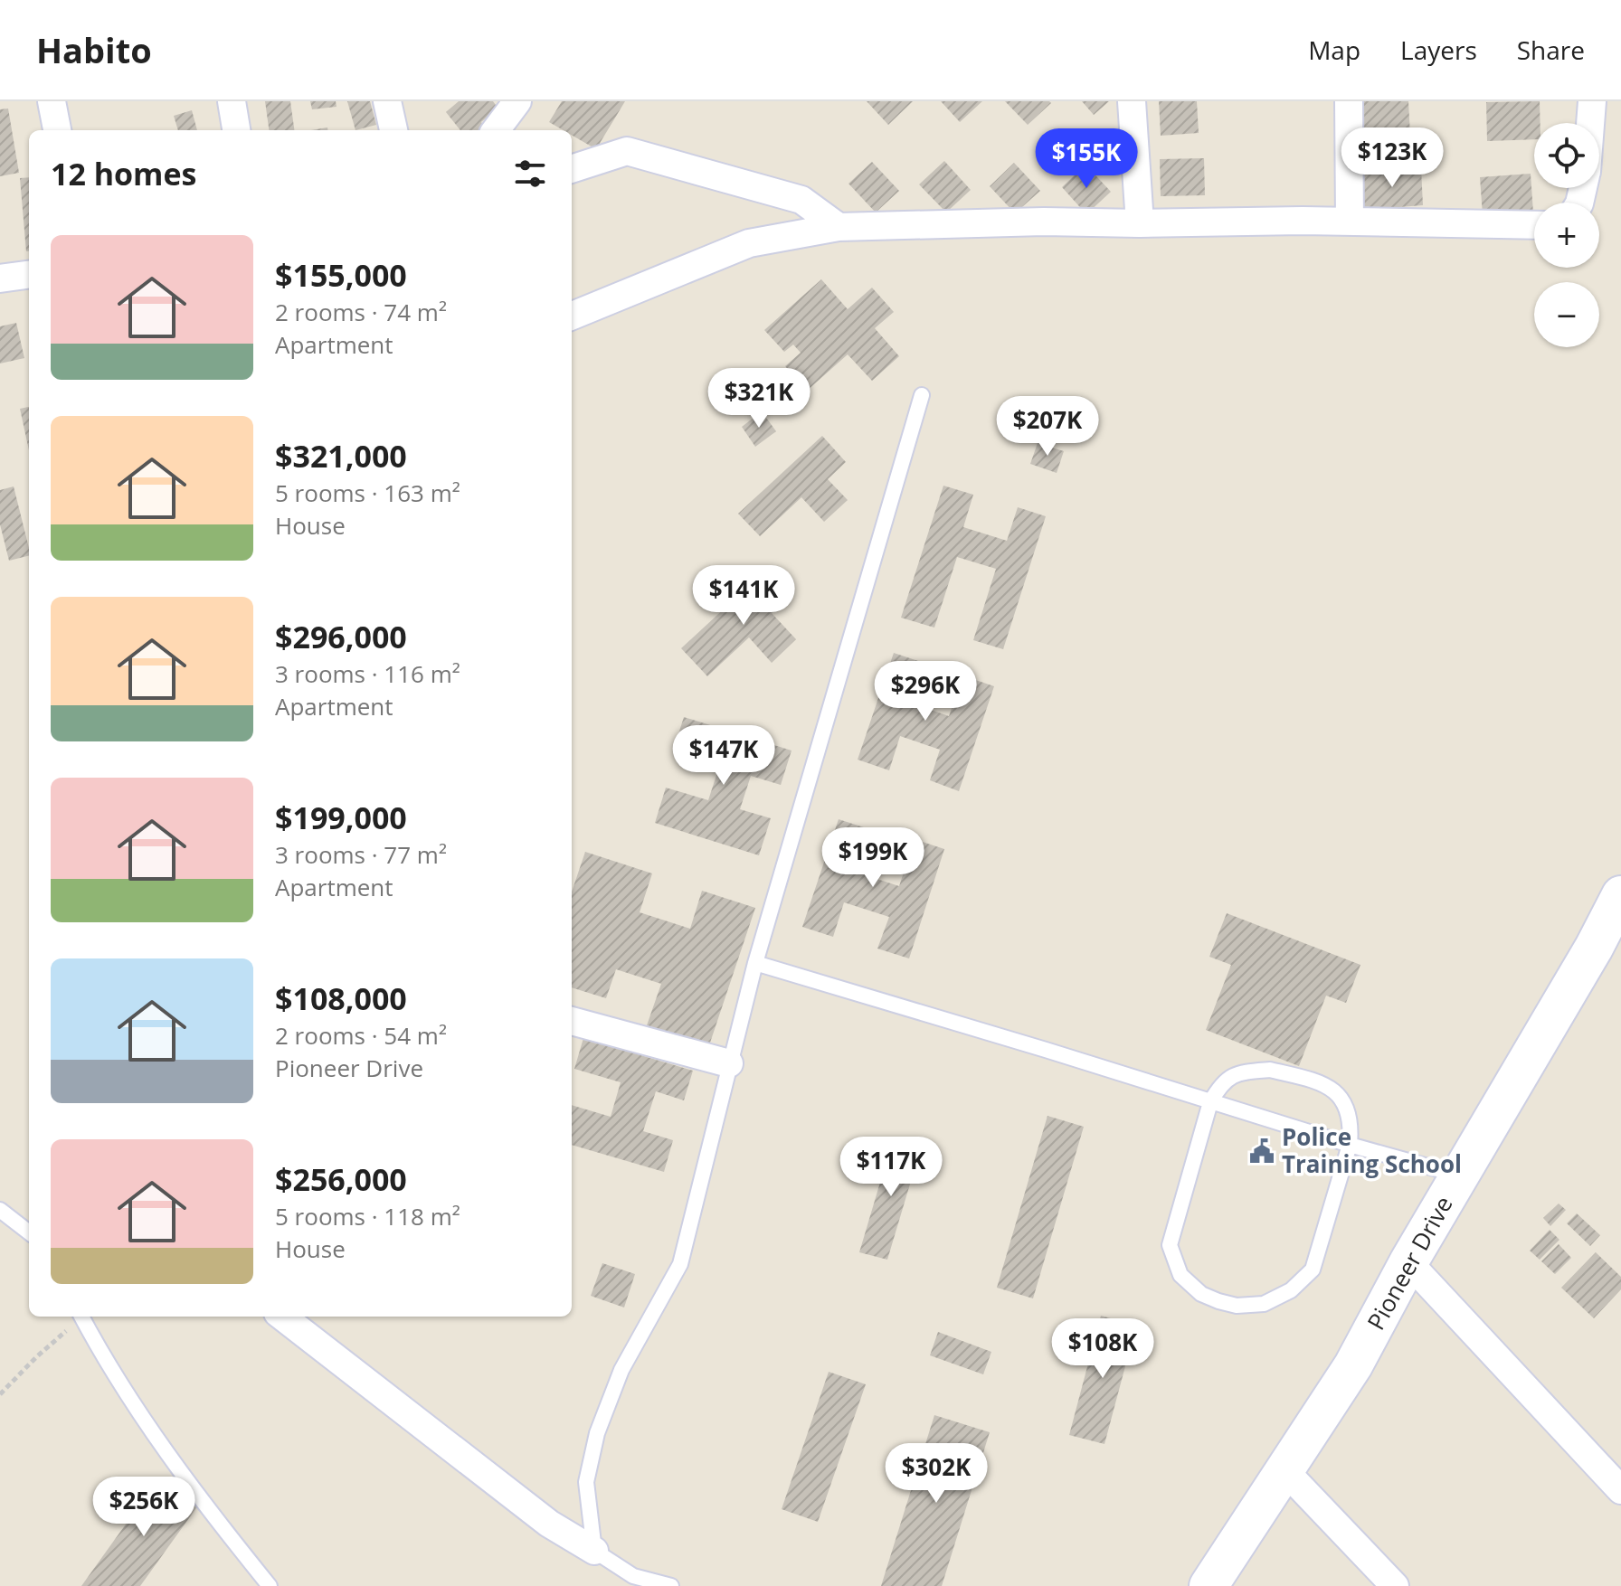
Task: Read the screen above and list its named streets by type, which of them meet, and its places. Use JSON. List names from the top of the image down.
{
  "streets": {
    "street": ["Pioneer Drive"]
  },
  "places": {
    "public building": ["Police Training School"]
  },
  "page": {
    "header": "Habito",
    "nav": ["Map", "Layers", "Share"],
    "map_buttons": ["+", "−"],
    "price": [
      "$123K",
      "$155K",
      "$321K",
      "$207K",
      "$141K",
      "$296K",
      "$147K",
      "$199K",
      "$117K",
      "$108K",
      "$302K",
      "$256K"
    ],
    "heading": "12 homes",
    "list": [
      {
        "name": "$155,000",
        "note": "2 rooms · 74 m² · Apartment"
      },
      {
        "name": "$321,000",
        "note": "5 rooms · 163 m² · House"
      },
      {
        "name": "$296,000",
        "note": "3 rooms · 116 m² · Apartment"
      },
      {
        "name": "$199,000",
        "note": "3 rooms · 77 m² · Apartment"
      },
      {
        "name": "$108,000",
        "note": "2 rooms · 54 m² · Pioneer Drive"
      },
      {
        "name": "$256,000",
        "note": "5 rooms · 118 m² · House"
      }
    ]
  }
}
